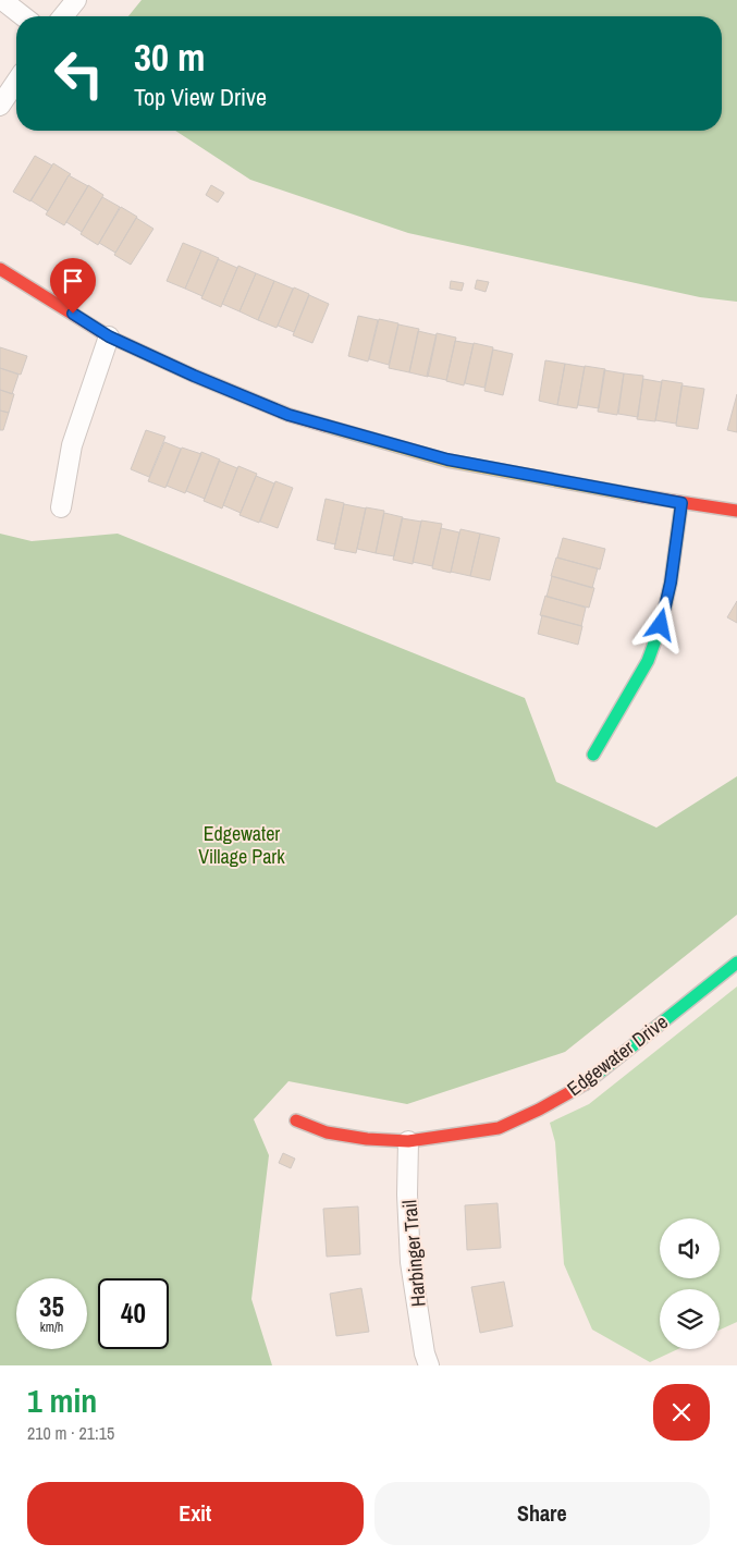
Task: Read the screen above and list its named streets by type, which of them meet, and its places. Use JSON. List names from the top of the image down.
{
  "streets": {
    "street": ["Edgewater Drive", "Harbinger Trail"]
  },
  "crossings": [
    ["Edgewater Drive", "Harbinger Trail"]
  ],
  "parks": ["Edgewater Village Park"],
  "page": {
    "turn": ["30 m", "Top View Drive"],
    "speed": "35 km/h",
    "limit": "40",
    "heading": ["1 min", "210 m · 21:15"],
    "buttons": ["Exit", "Share"]
  }
}
